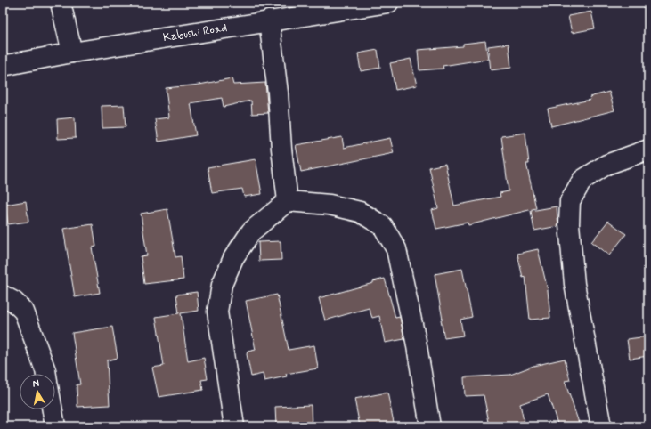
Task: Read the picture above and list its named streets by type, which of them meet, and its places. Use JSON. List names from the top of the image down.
{
  "streets": {
    "street": ["Kabushi Road"]
  },
  "north": "top"
}
